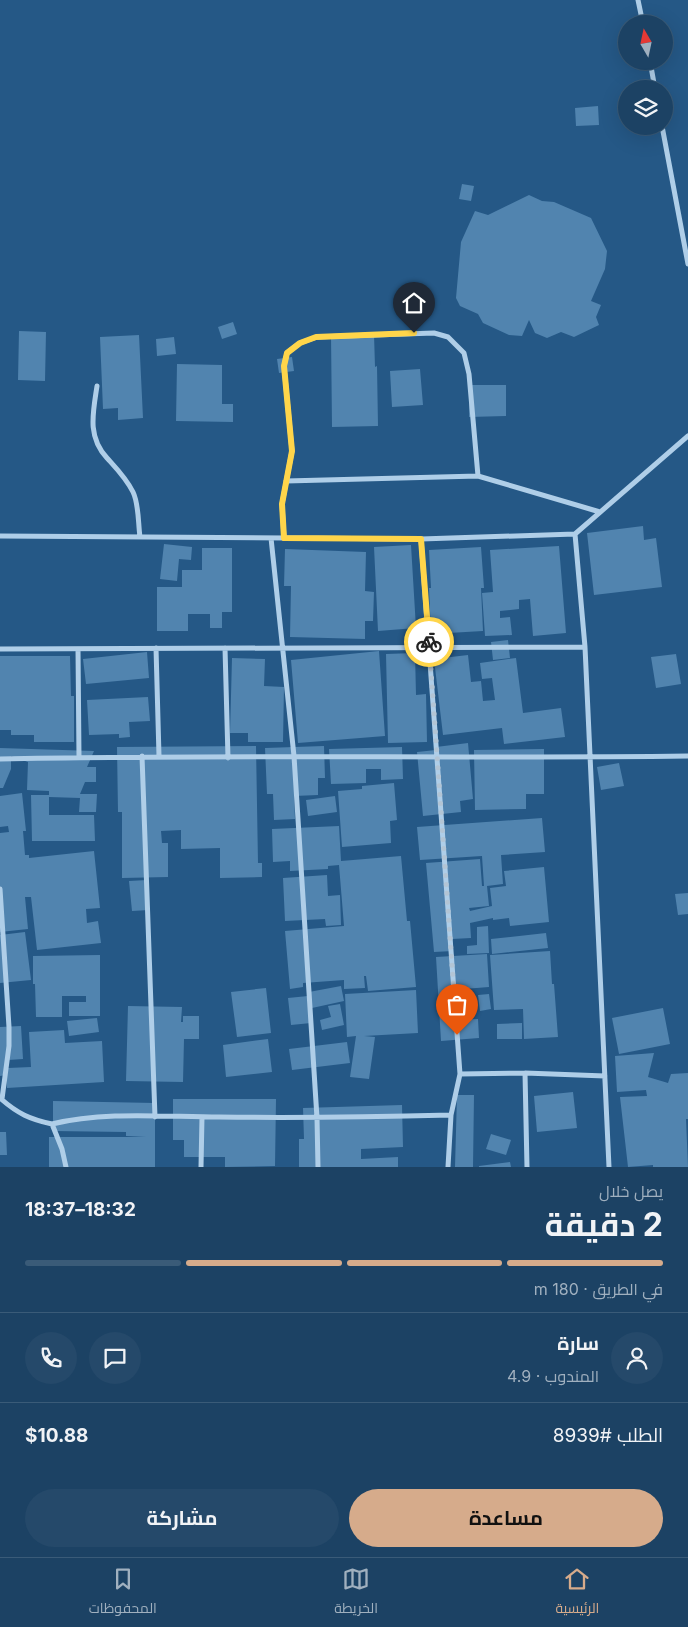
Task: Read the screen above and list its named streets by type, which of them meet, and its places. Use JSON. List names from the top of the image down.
{
  "north": "top",
  "page": {
    "heading": ["2 دقيقة", "يصل خلال", "18:32–18:37"],
    "panel": [
      "سارة",
      "المندوب · 4.9",
      "الطلب #8939",
      "$10.88"
    ],
    "bar": "في الطريق · 180 m",
    "buttons": ["مساعدة", "مشاركة"],
    "tabs": ["الرئيسية", "الخريطة", "المحفوظات"]
  }
}
